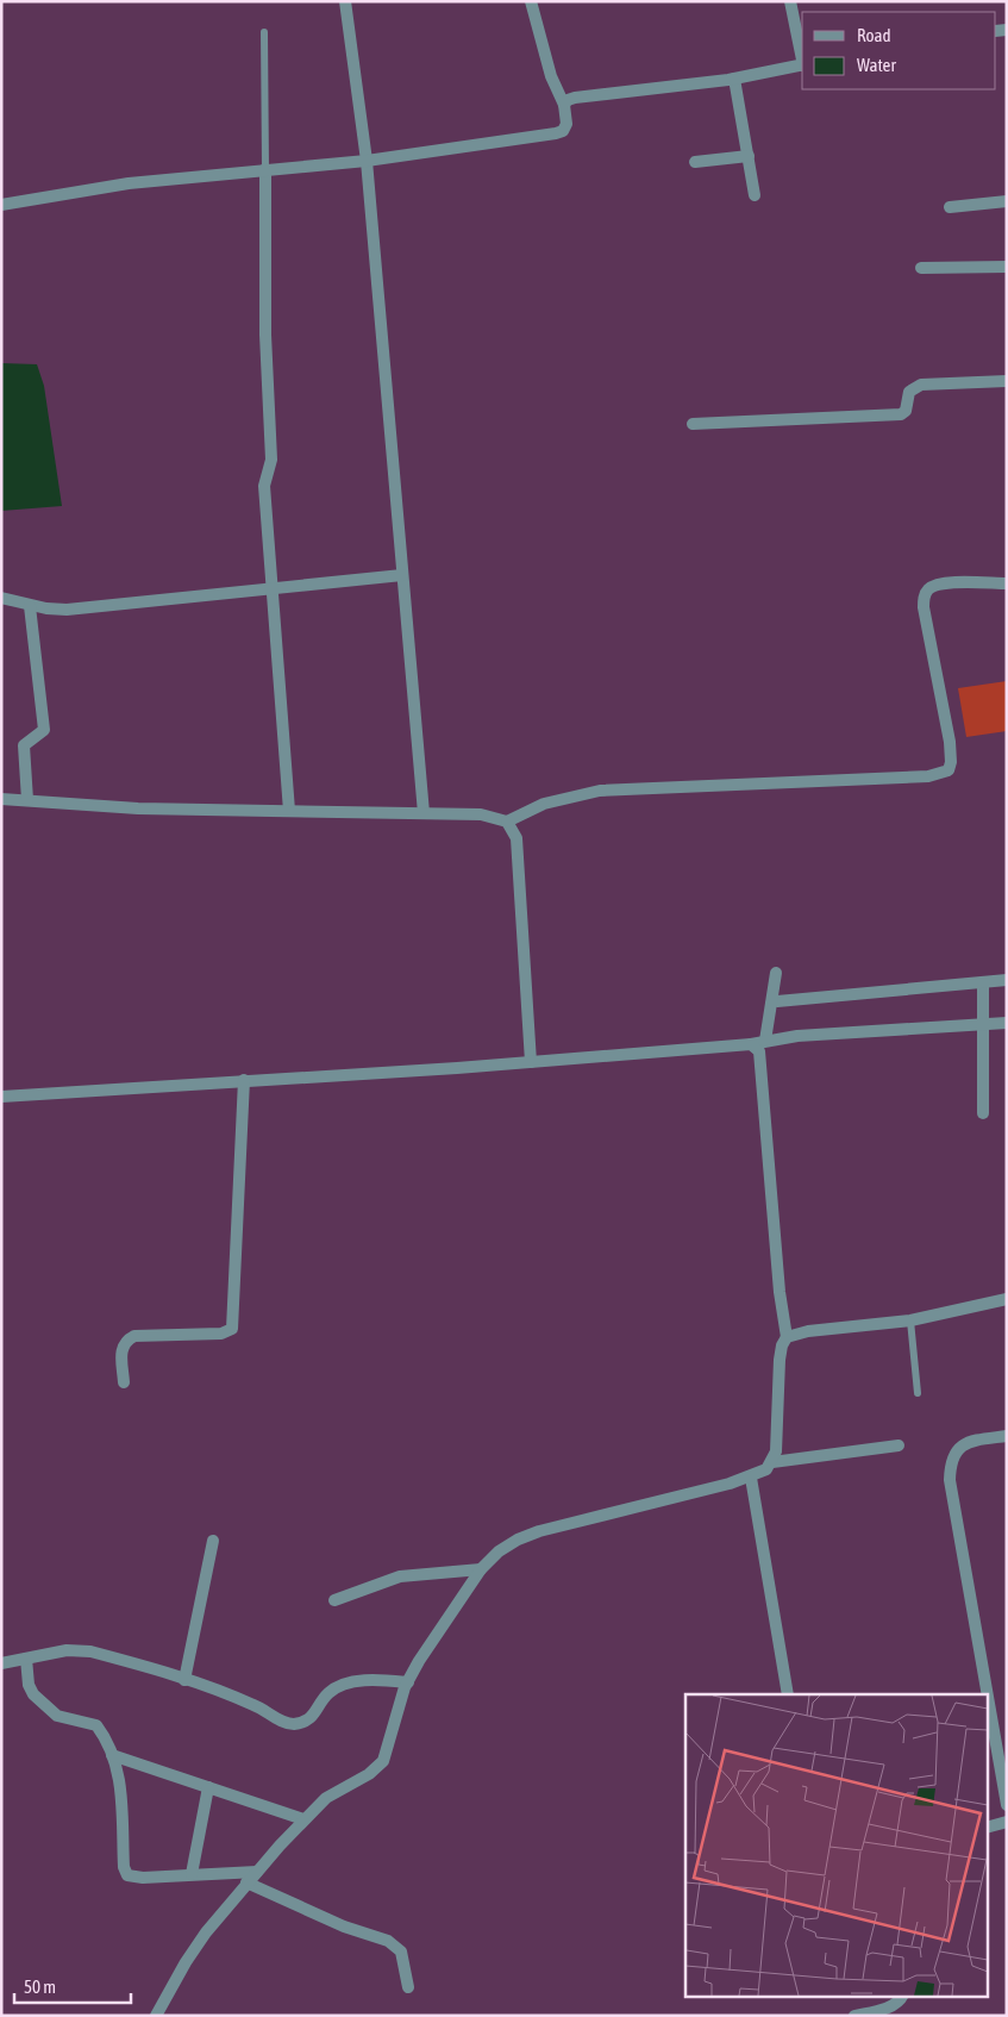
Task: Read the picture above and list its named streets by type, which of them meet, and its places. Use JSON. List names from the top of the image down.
{
  "legend": ["Road", "Water"],
  "scale_bar": "50 m"
}
